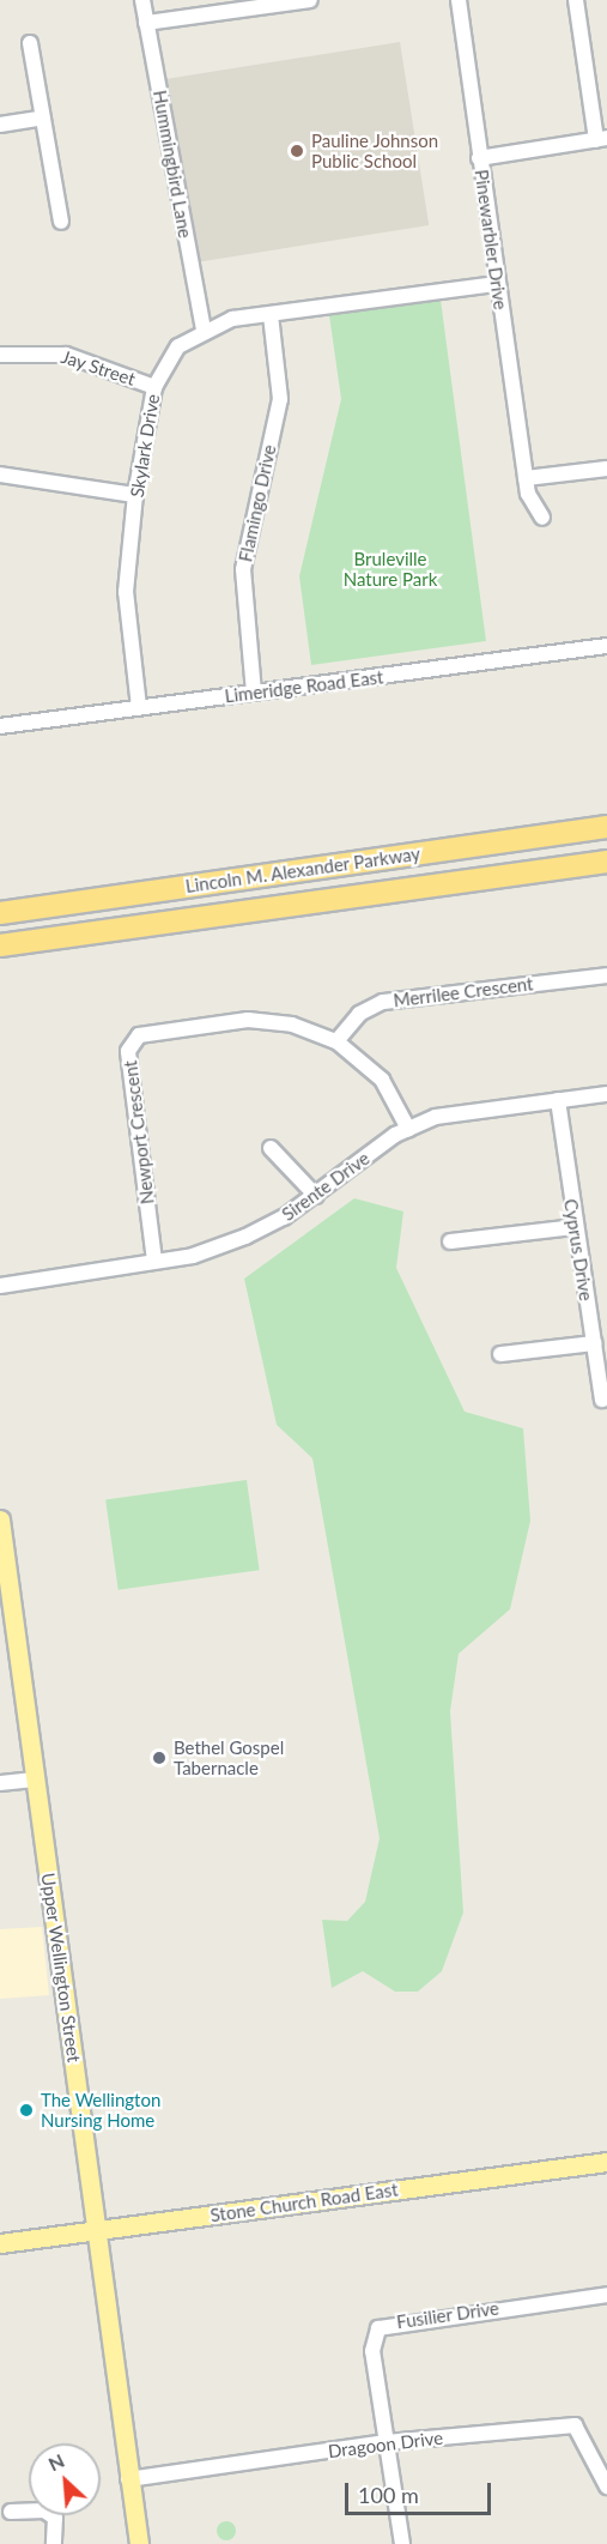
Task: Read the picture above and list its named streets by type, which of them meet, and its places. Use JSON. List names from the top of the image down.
{
  "streets": {
    "highway": ["Lincoln M. Alexander Parkway"],
    "main road": ["Upper Wellington Street", "Stone Church Road East"],
    "street": [
      "Hummingbird Lane",
      "Pinewarbler Drive",
      "Jay Street",
      "Skylark Drive",
      "Flamingo Drive",
      "Limeridge Road East",
      "Merrilee Crescent",
      "Newport Crescent",
      "Sirente Drive",
      "Cyprus Drive",
      "Fusilier Drive",
      "Dragoon Drive"
    ]
  },
  "crossings": [
    ["Hummingbird Lane", "Skylark Drive"],
    ["Pinewarbler Drive", "Skylark Drive"],
    ["Jay Street", "Skylark Drive"],
    ["Skylark Drive", "Flamingo Drive"],
    ["Skylark Drive", "Limeridge Road East"],
    ["Flamingo Drive", "Limeridge Road East"],
    ["Merrilee Crescent", "Newport Crescent"],
    ["Newport Crescent", "Sirente Drive"],
    ["Sirente Drive", "Cyprus Drive"],
    ["Upper Wellington Street", "Stone Church Road East"],
    ["Upper Wellington Street", "Dragoon Drive"],
    ["Fusilier Drive", "Dragoon Drive"]
  ],
  "parks": ["Bruleville Nature Park"],
  "places": ["Pauline Johnson Public School", "Bethel Gospel Tabernacle", "The Wellington Nursing Home"],
  "scale_bar": "100 m",
  "north": "top left"
}
